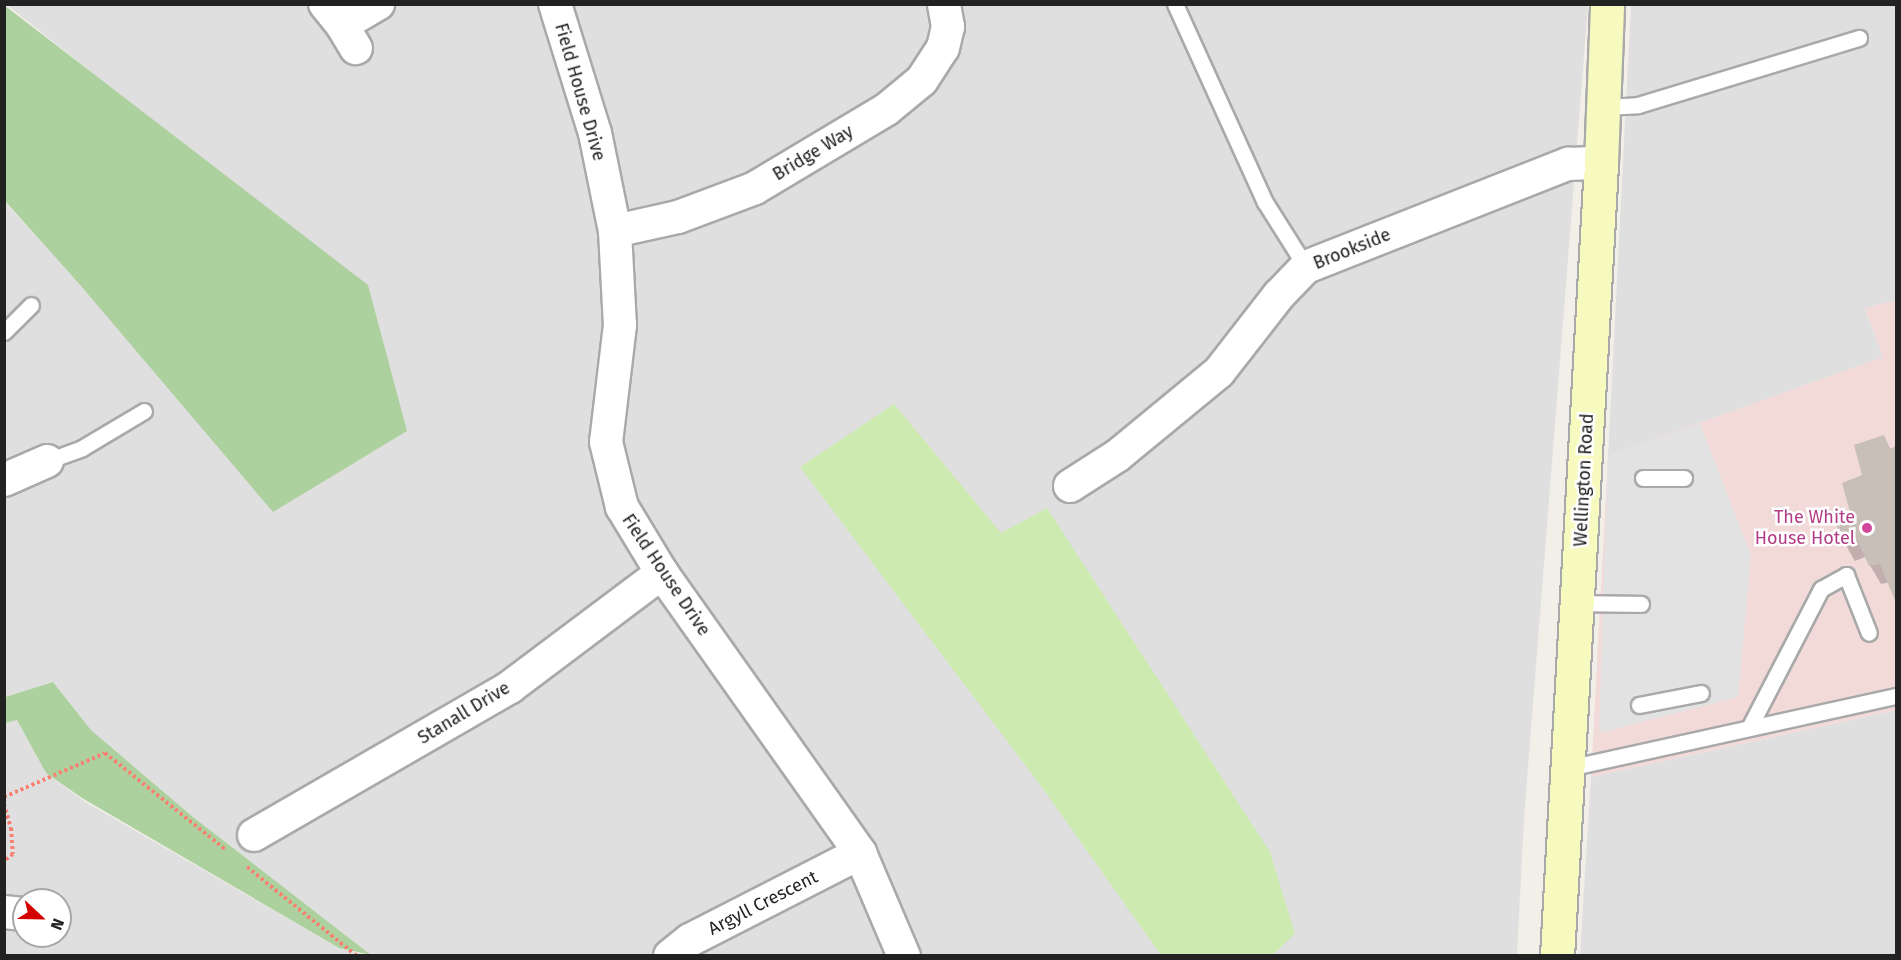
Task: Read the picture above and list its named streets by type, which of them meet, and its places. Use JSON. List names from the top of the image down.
{
  "streets": {
    "street": [
      "Field House Drive",
      "Bridge Way",
      "Brookside",
      "Wellington Road",
      "Stanall Drive",
      "Argyll Crescent"
    ]
  },
  "crossings": [
    ["Field House Drive", "Bridge Way"],
    ["Field House Drive", "Stanall Drive"],
    ["Field House Drive", "Argyll Crescent"],
    ["Brookside", "Wellington Road"]
  ],
  "places": ["The White House Hotel"],
  "north": "right"
}
